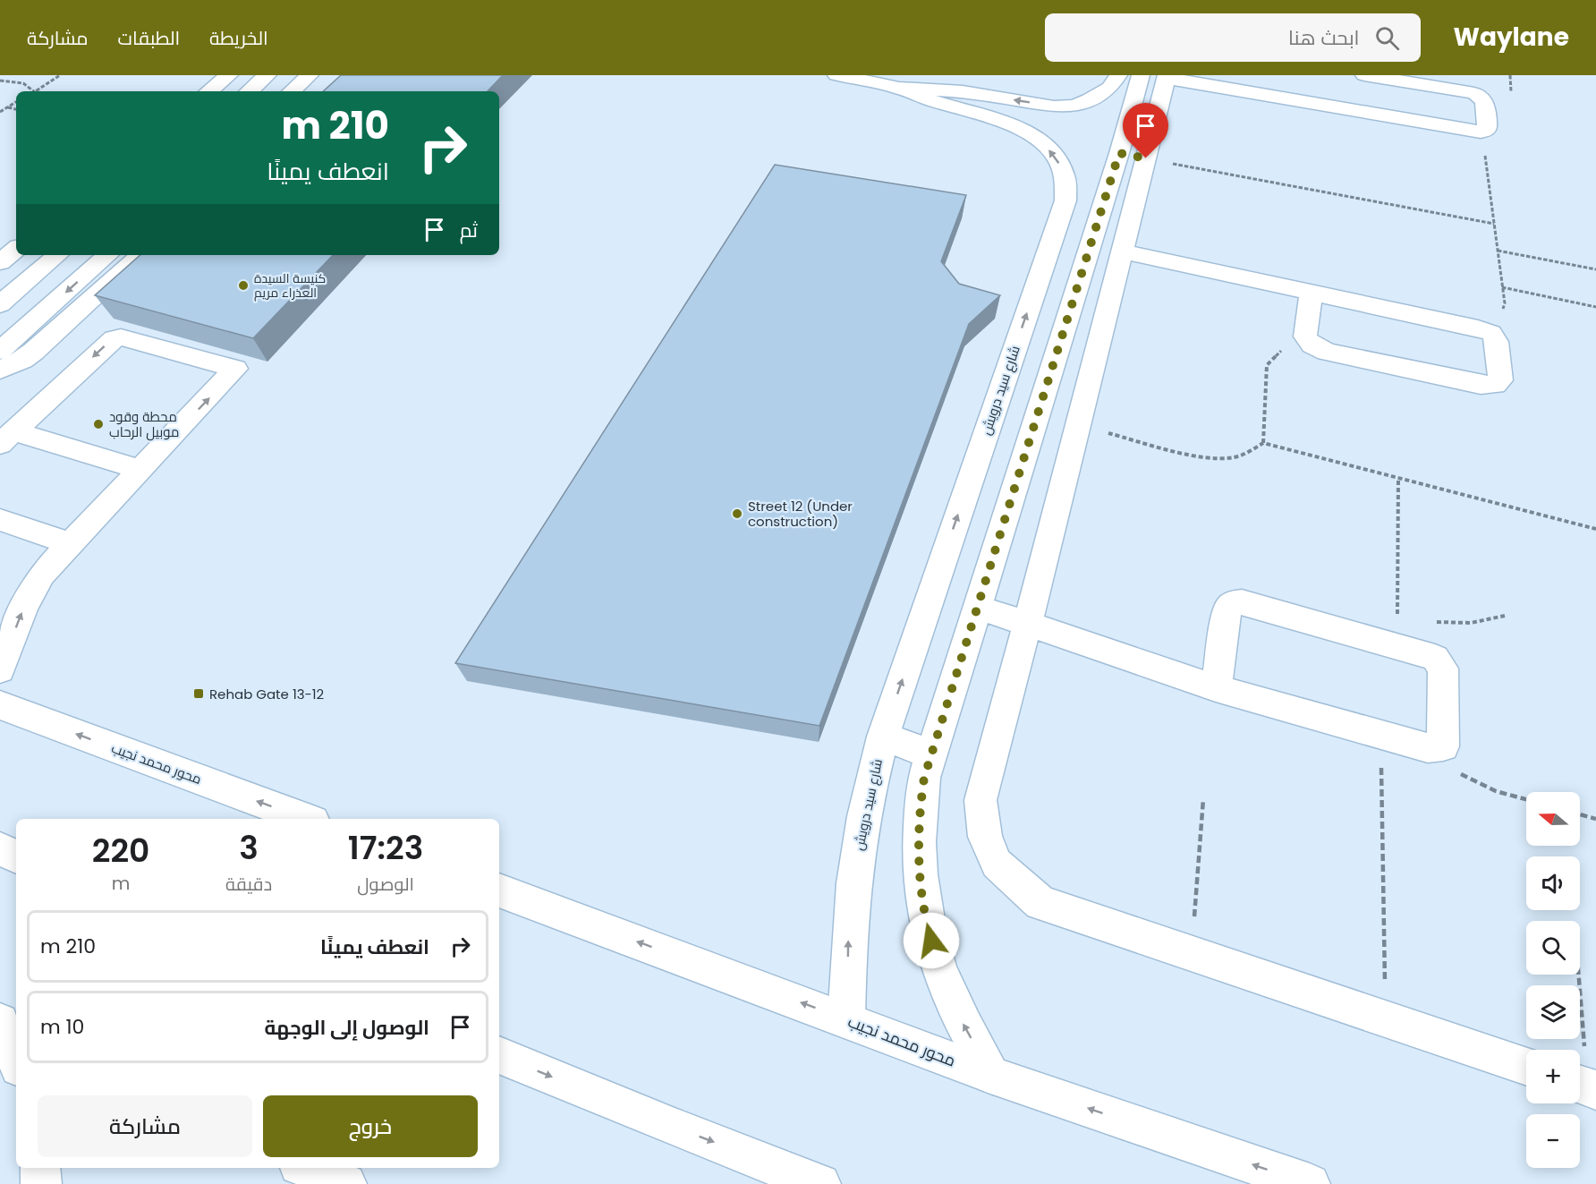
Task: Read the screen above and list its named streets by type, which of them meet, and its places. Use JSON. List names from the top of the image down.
{
  "streets": {
    "street": ["شارع سيد درويش", "محور محمد نجيب"]
  },
  "crossings": [
    ["شارع سيد درويش", "محور محمد نجيب"]
  ],
  "places": {
    "other": ["كنيسة السيدة العذراء مريم", "محطة وقود موبيل الرحاب", "Street 12 (Under construction)"],
    "transit": ["Rehab Gate 13-12"]
  },
  "north": "left",
  "page": {
    "header": "Waylane",
    "search": "ابحث هنا",
    "nav": ["الخريطة", "الطبقات", "مشاركة"],
    "turn": ["210 m", "انعطف يمينًا"],
    "then": "ثم",
    "map_buttons": ["+", "−"],
    "eta": [
      "17:23",
      "الوصول",
      "3",
      "دقيقة",
      "220",
      "m"
    ],
    "list": [
      {
        "name": "انعطف يمينًا",
        "value": "210 m"
      },
      {
        "name": "الوصول إلى الوجهة",
        "value": "10 m"
      }
    ],
    "buttons": ["خروج", "مشاركة"]
  }
}
